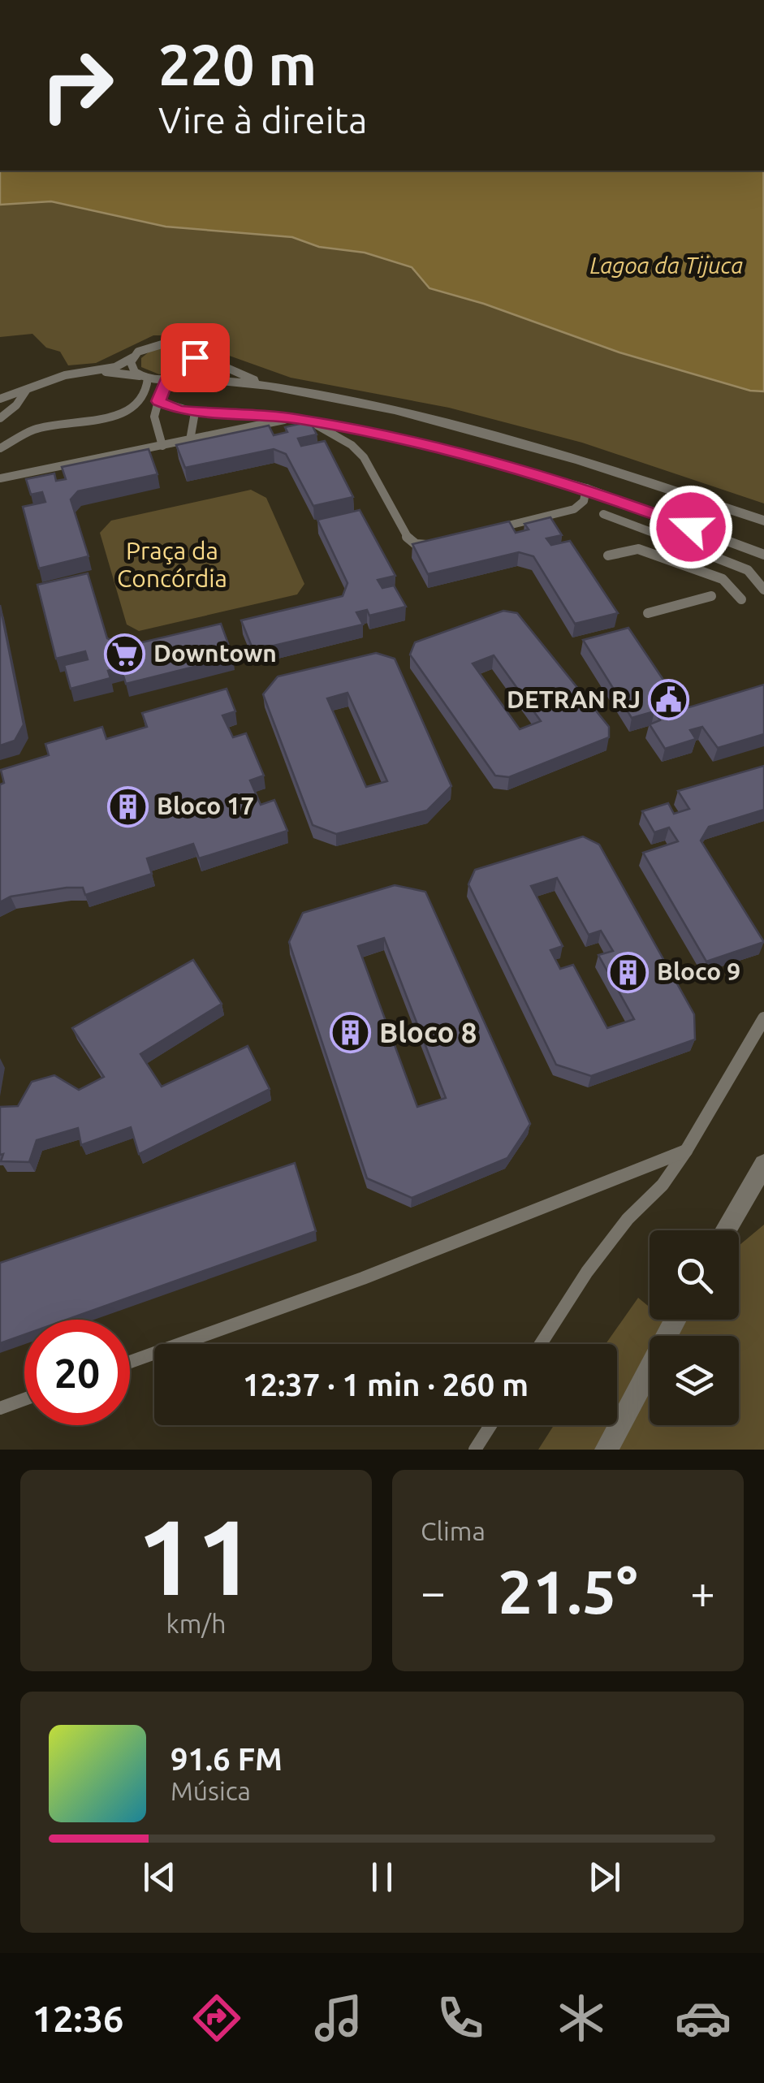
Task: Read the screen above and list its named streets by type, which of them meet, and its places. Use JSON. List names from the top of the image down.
{
  "water": ["Lagoa da Tijuca"],
  "parks": ["Praça da Concórdia"],
  "places": {
    "supermarket": ["Downtown"],
    "public building": ["DETRAN RJ"],
    "building": ["Bloco 17", "Bloco 9", "Bloco 8"]
  },
  "page": {
    "turn": ["220 m", "Vire à direita"],
    "limit": "20",
    "trip": "12:37 · 1 min · 260 m",
    "tile": [
      ["11", "km/h"],
      "Clima"
    ],
    "heat": ["−", "21.5°", "+"],
    "song": ["91.6 FM", "Música"],
    "tabs": "12:36"
  }
}
